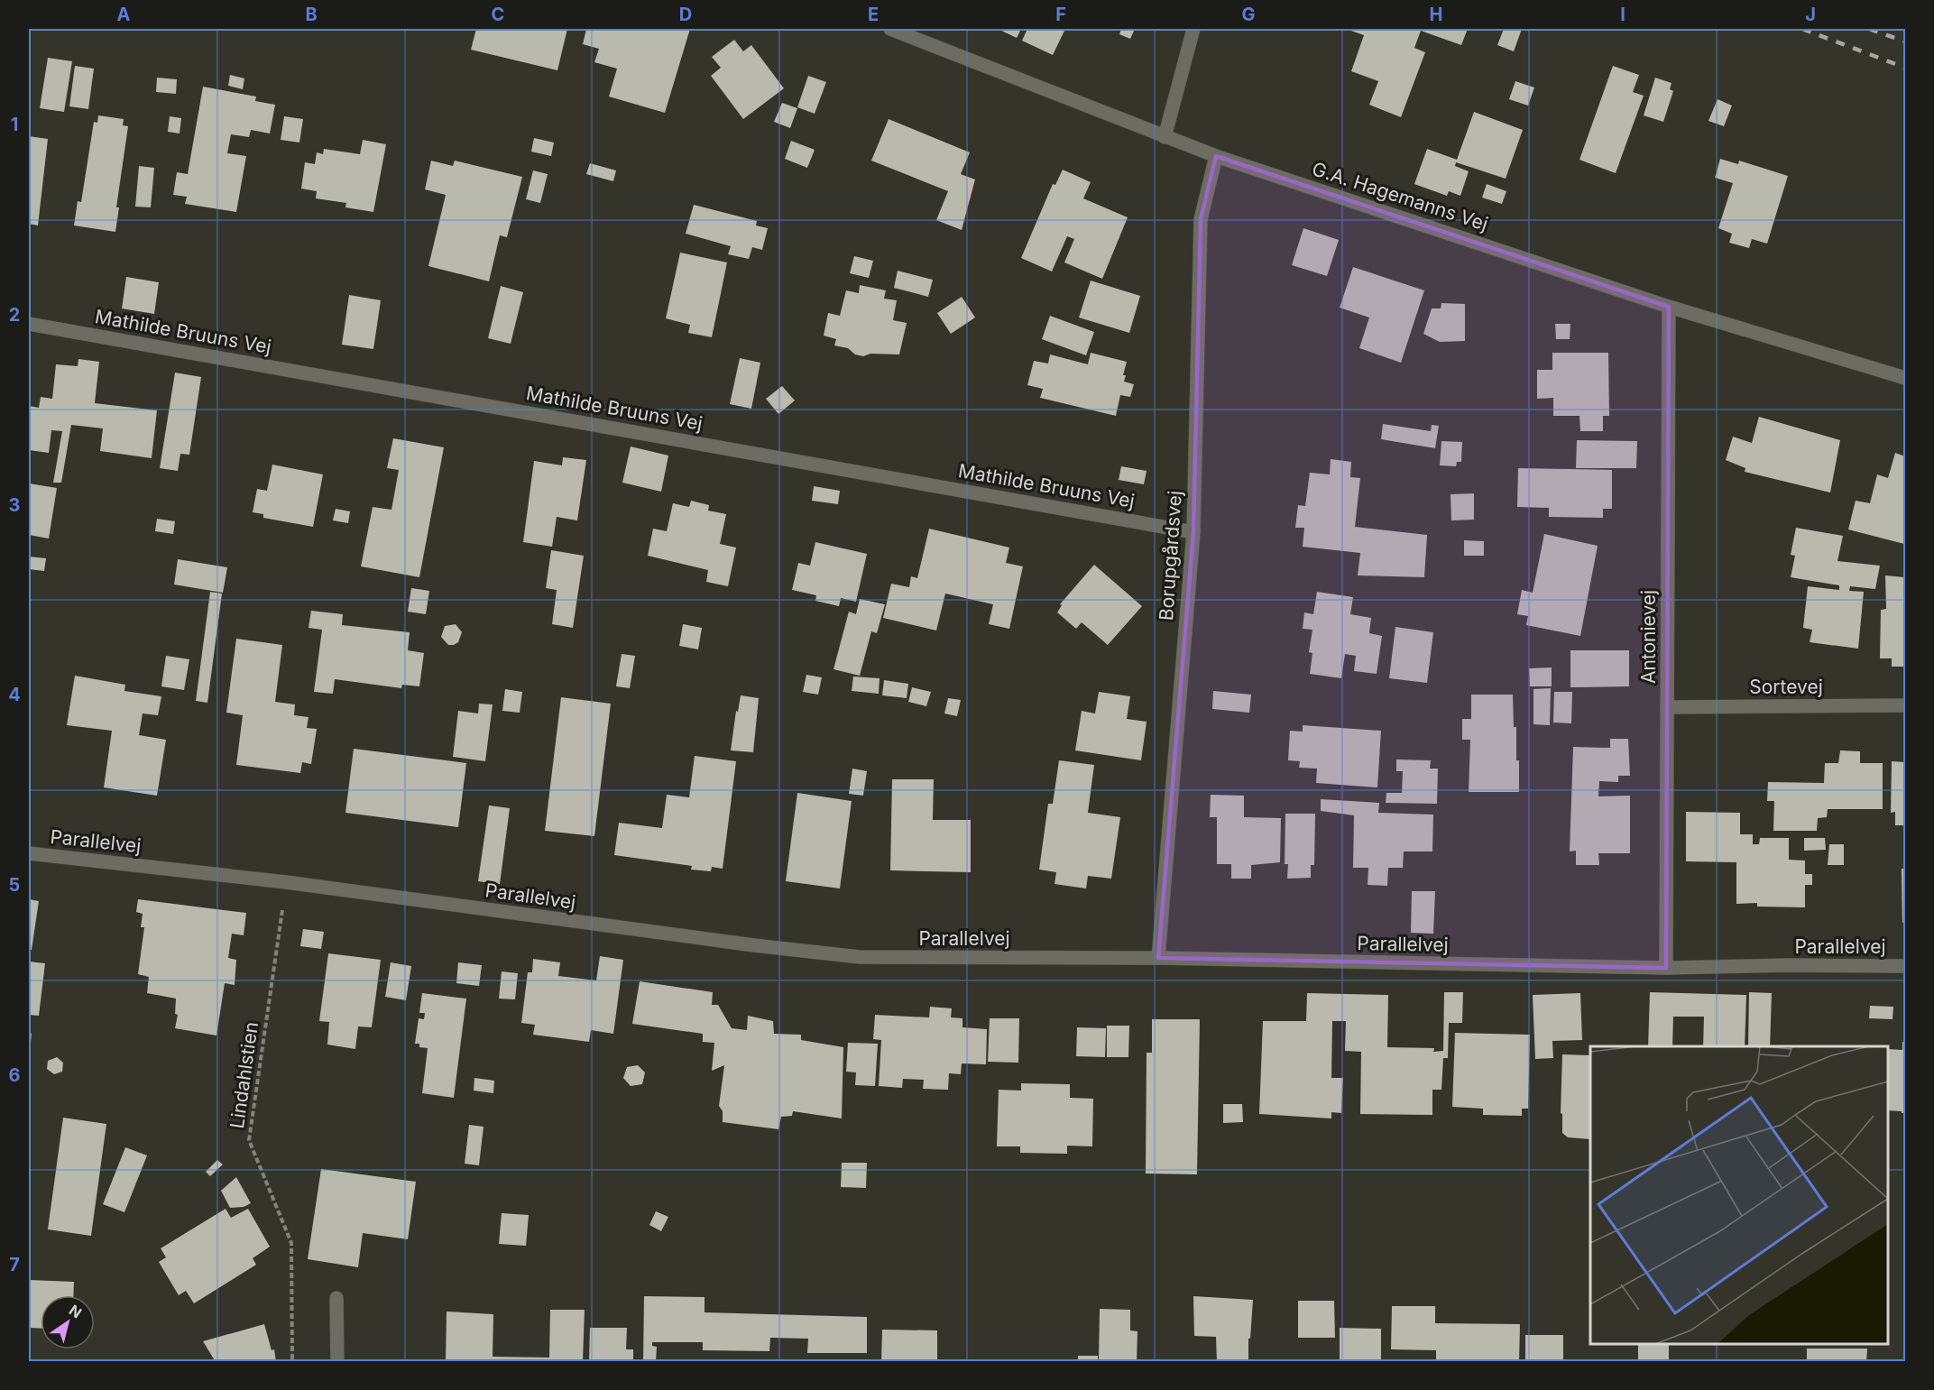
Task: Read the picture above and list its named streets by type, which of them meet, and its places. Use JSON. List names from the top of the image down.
{
  "streets": {
    "street": [
      "G.A. Hagemanns Vej",
      "Mathilde Bruuns Vej",
      "Borupgårdsvej",
      "Antonievej",
      "Sortevej",
      "Parallelvej"
    ],
    "path": ["Lindahlstien"]
  },
  "crossings": [
    ["G.A. Hagemanns Vej", "Borupgårdsvej"],
    ["G.A. Hagemanns Vej", "Antonievej"],
    ["Mathilde Bruuns Vej", "Borupgårdsvej"],
    ["Borupgårdsvej", "Parallelvej"],
    ["Antonievej", "Sortevej"],
    ["Antonievej", "Parallelvej"],
    ["Parallelvej", "Lindahlstien"]
  ],
  "north": "top right",
  "grid": {
    "columns": [
      "A",
      "B",
      "C",
      "D",
      "E",
      "F",
      "G",
      "H",
      "I",
      "J"
    ],
    "rows": [
      "1",
      "2",
      "3",
      "4",
      "5",
      "6",
      "7"
    ]
  }
}
